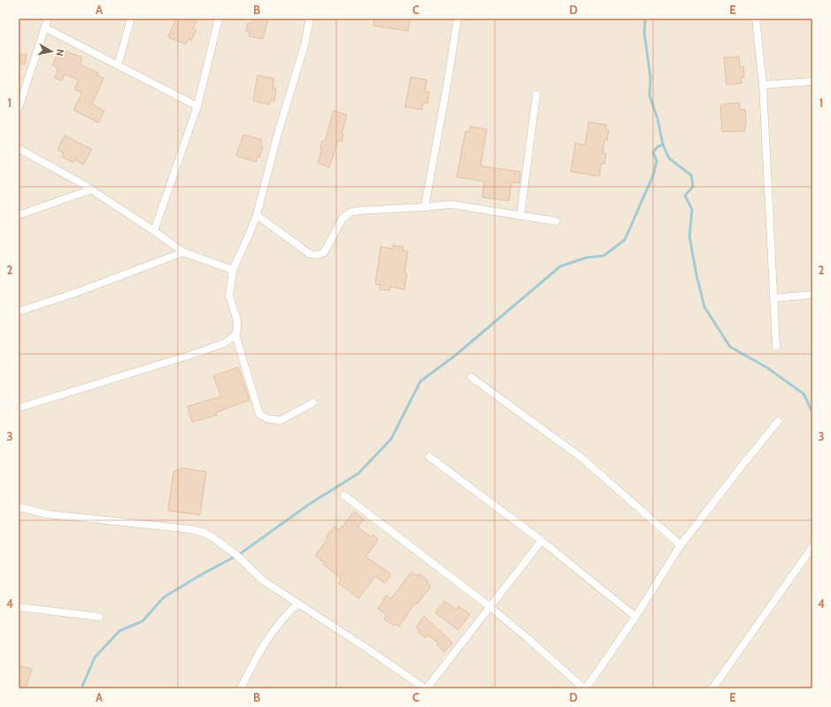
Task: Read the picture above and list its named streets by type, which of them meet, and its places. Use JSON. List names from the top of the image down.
{
  "north": "right",
  "grid": {
    "columns": [
      "A",
      "B",
      "C",
      "D",
      "E"
    ],
    "rows": [
      "1",
      "2",
      "3",
      "4"
    ]
  }
}
